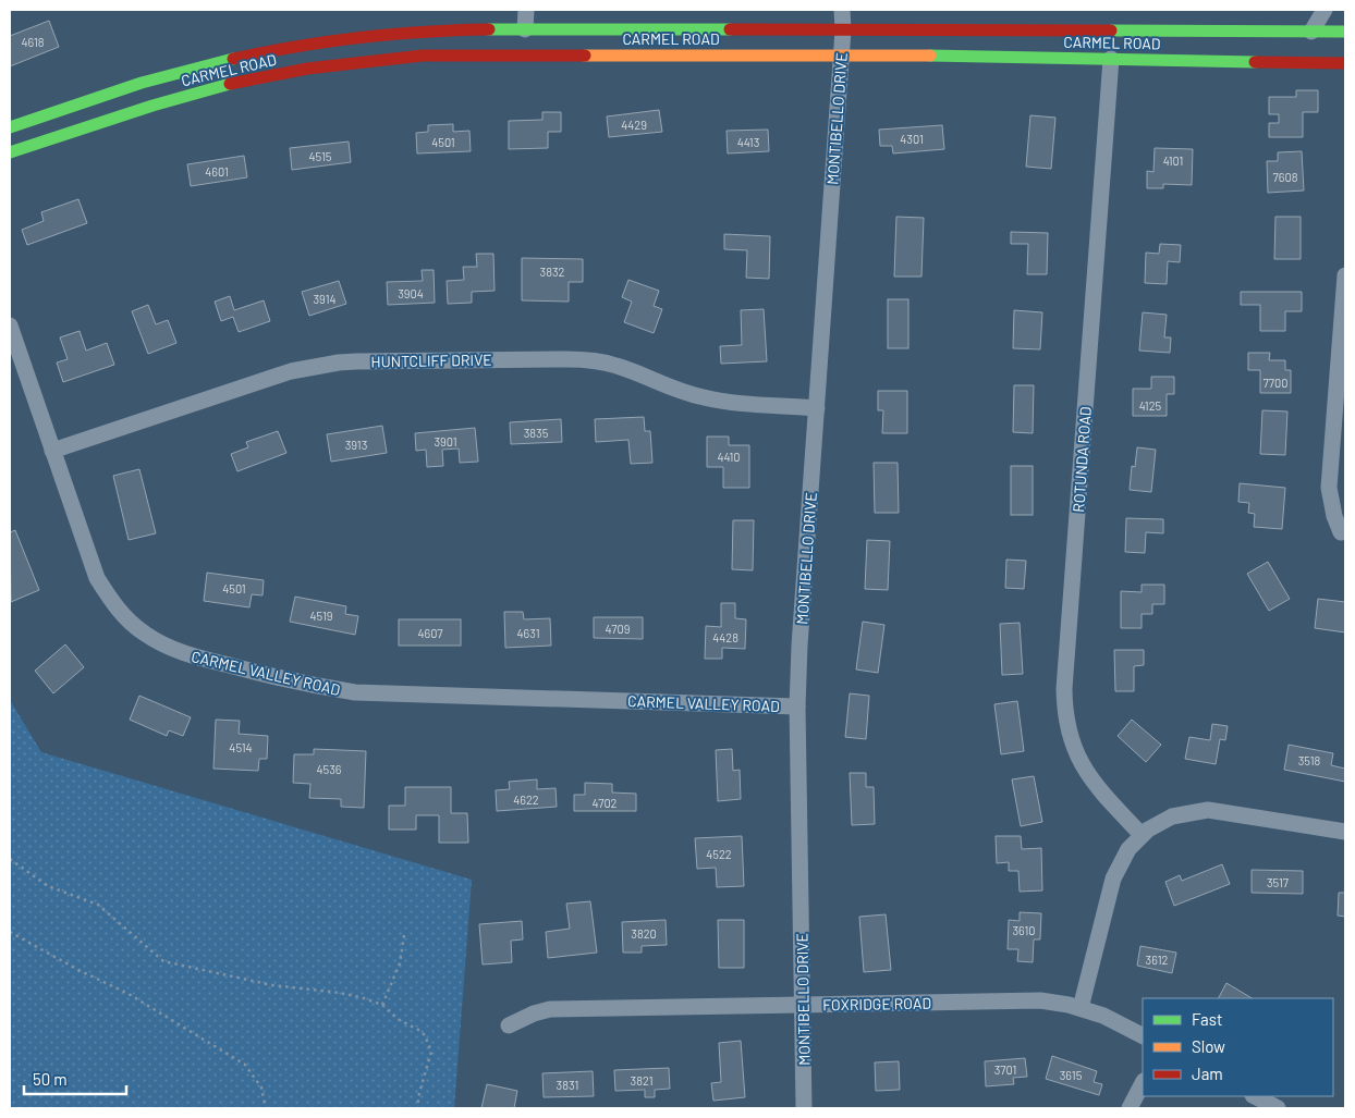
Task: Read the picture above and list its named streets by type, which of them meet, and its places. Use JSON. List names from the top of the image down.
{
  "streets": {
    "main road": ["CARMEL ROAD"],
    "street": [
      "MONTIBELLO DRIVE",
      "HUNTCLIFF DRIVE",
      "ROTUNDA ROAD",
      "CARMEL VALLEY ROAD",
      "FOXRIDGE ROAD"
    ]
  },
  "crossings": [
    ["CARMEL ROAD", "MONTIBELLO DRIVE"],
    ["CARMEL ROAD", "ROTUNDA ROAD"],
    ["MONTIBELLO DRIVE", "HUNTCLIFF DRIVE"],
    ["MONTIBELLO DRIVE", "CARMEL VALLEY ROAD"],
    ["MONTIBELLO DRIVE", "FOXRIDGE ROAD"],
    ["HUNTCLIFF DRIVE", "CARMEL VALLEY ROAD"]
  ],
  "house_numbers": [
    "4618",
    "4429",
    "4301",
    "4501",
    "4413",
    "4515",
    "4101",
    "4601",
    "7608",
    "3832",
    "3904",
    "3914",
    "7700",
    "4125",
    "3835",
    "3901",
    "3913",
    "4410",
    "4501",
    "4519",
    "4709",
    "4607",
    "4631",
    "4428",
    "4514",
    "3518",
    "4536",
    "4622",
    "4702",
    "4522",
    "3517",
    "3610",
    "3820",
    "3612",
    "3701",
    "3615",
    "3821",
    "3831"
  ],
  "legend": ["Fast", "Slow", "Jam"],
  "scale_bar": "50 m"
}
